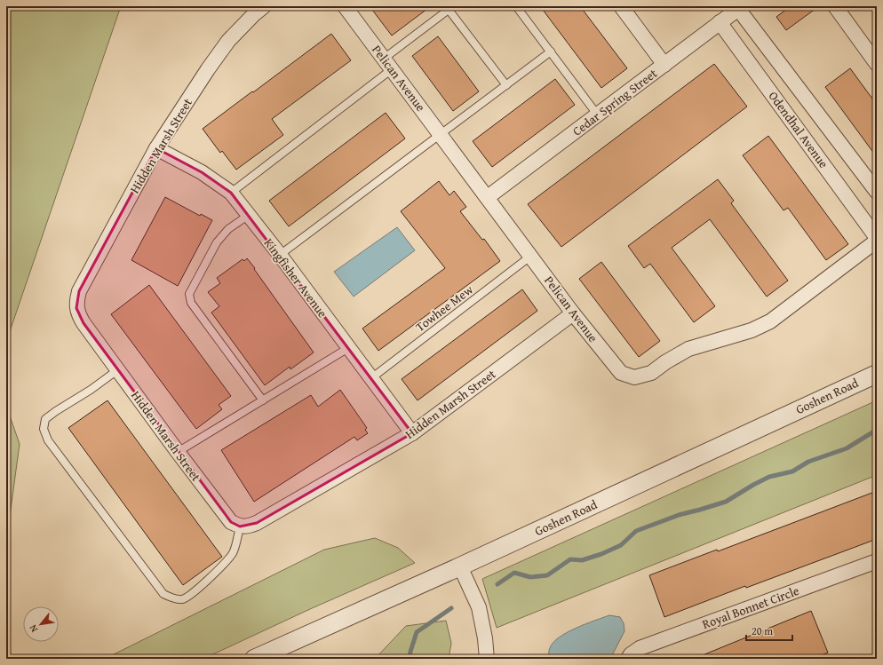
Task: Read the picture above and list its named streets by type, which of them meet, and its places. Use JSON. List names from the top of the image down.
{
  "streets": {
    "street": [
      "Pelican Avenue",
      "Cedar Spring Street",
      "Odendhal Avenue",
      "Hidden Marsh Street",
      "Kingfisher Avenue",
      "Goshen Road",
      "Royal Bonnet Circle"
    ],
    "lane": ["Towhee Mew"]
  },
  "crossings": [
    ["Pelican Avenue", "Cedar Spring Street"],
    ["Pelican Avenue", "Hidden Marsh Street"],
    ["Pelican Avenue", "Towhee Mew"],
    ["Cedar Spring Street", "Odendhal Avenue"],
    ["Hidden Marsh Street", "Kingfisher Avenue"],
    ["Kingfisher Avenue", "Towhee Mew"]
  ],
  "scale_bar": "20 m",
  "north": "bottom left"
}
